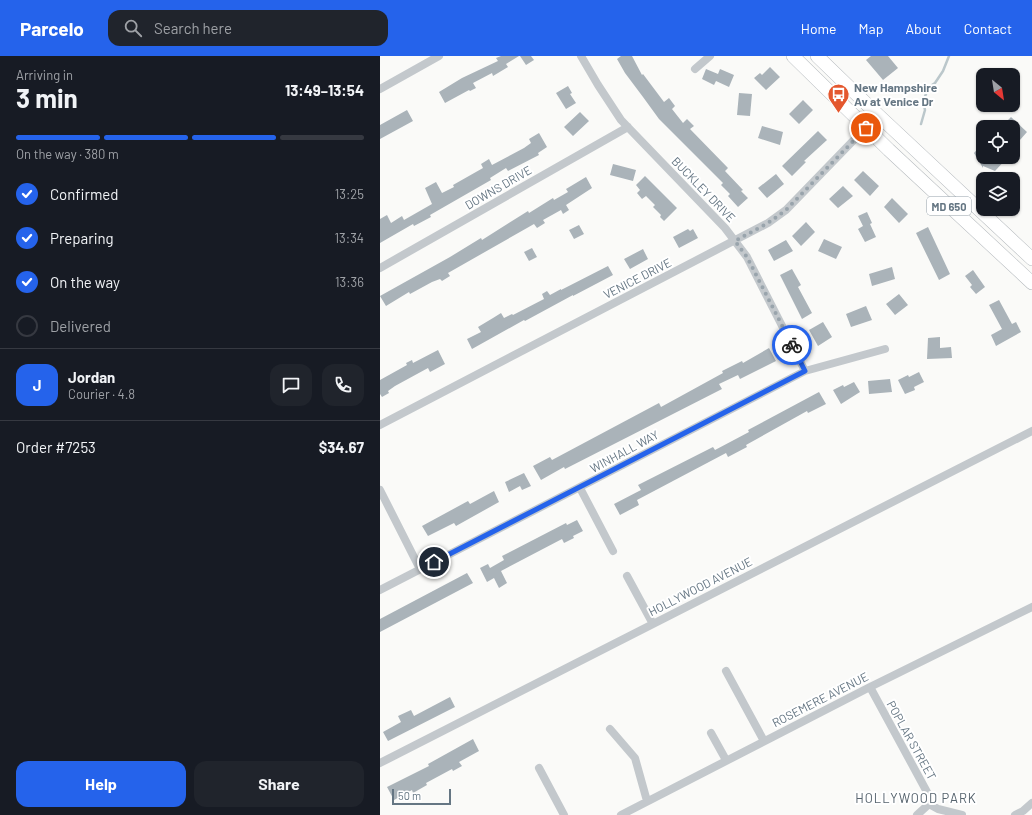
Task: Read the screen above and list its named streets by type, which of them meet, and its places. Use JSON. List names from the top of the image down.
{
  "streets": {
    "main road": ["MD 650"],
    "street": [
      "DOWNS DRIVE",
      "BUCKLEY DRIVE",
      "VENICE DRIVE",
      "WINHALL WAY",
      "HOLLYWOOD AVENUE",
      "ROSEMERE AVENUE",
      "POPLAR STREET"
    ]
  },
  "crossings": [
    ["DOWNS DRIVE", "BUCKLEY DRIVE"],
    ["BUCKLEY DRIVE", "VENICE DRIVE"],
    ["BUCKLEY DRIVE", "WINHALL WAY"],
    ["MD 650", "VENICE DRIVE"],
    ["ROSEMERE AVENUE", "POPLAR STREET"]
  ],
  "districts": ["HOLLYWOOD PARK"],
  "places": {
    "bus stop": ["New Hampshire Av at Venice Dr"]
  },
  "scale_bar": "50 m",
  "north": "bottom right",
  "page": {
    "header": "Parcelo",
    "search": "Search here",
    "nav": [
      "Home",
      "Map",
      "About",
      "Contact"
    ],
    "heading": ["3 min", "Arriving in", "13:49–13:54"],
    "panel": [
      "Jordan",
      "Courier · 4.8",
      "Order #7253",
      "$34.67"
    ],
    "bar": "On the way · 380 m",
    "list": [
      ["Confirmed", "13:25"],
      ["Preparing", "13:34"],
      ["On the way", "13:36"],
      "Delivered"
    ],
    "round": "J",
    "buttons": ["Help", "Share"],
    "scale": "50 m"
  }
}
